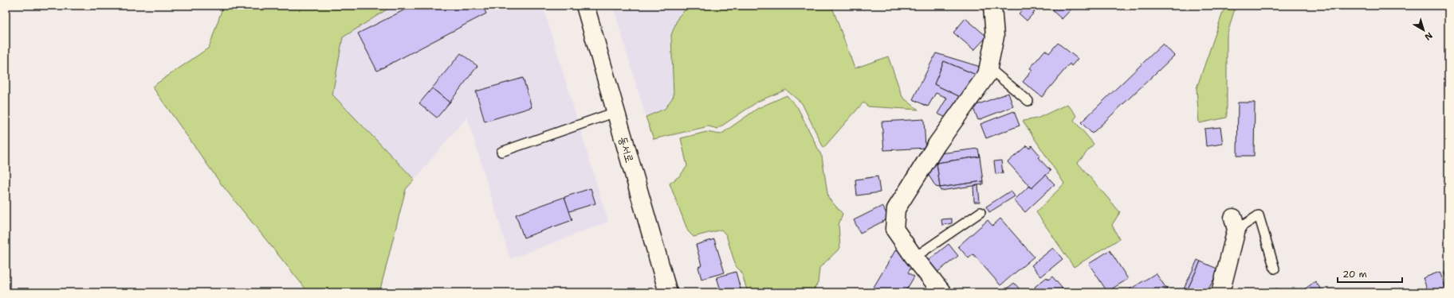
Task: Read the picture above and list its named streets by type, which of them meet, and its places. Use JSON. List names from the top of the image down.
{
  "streets": {
    "street": ["동서로"]
  },
  "scale_bar": "20 m",
  "north": "bottom right"
}
